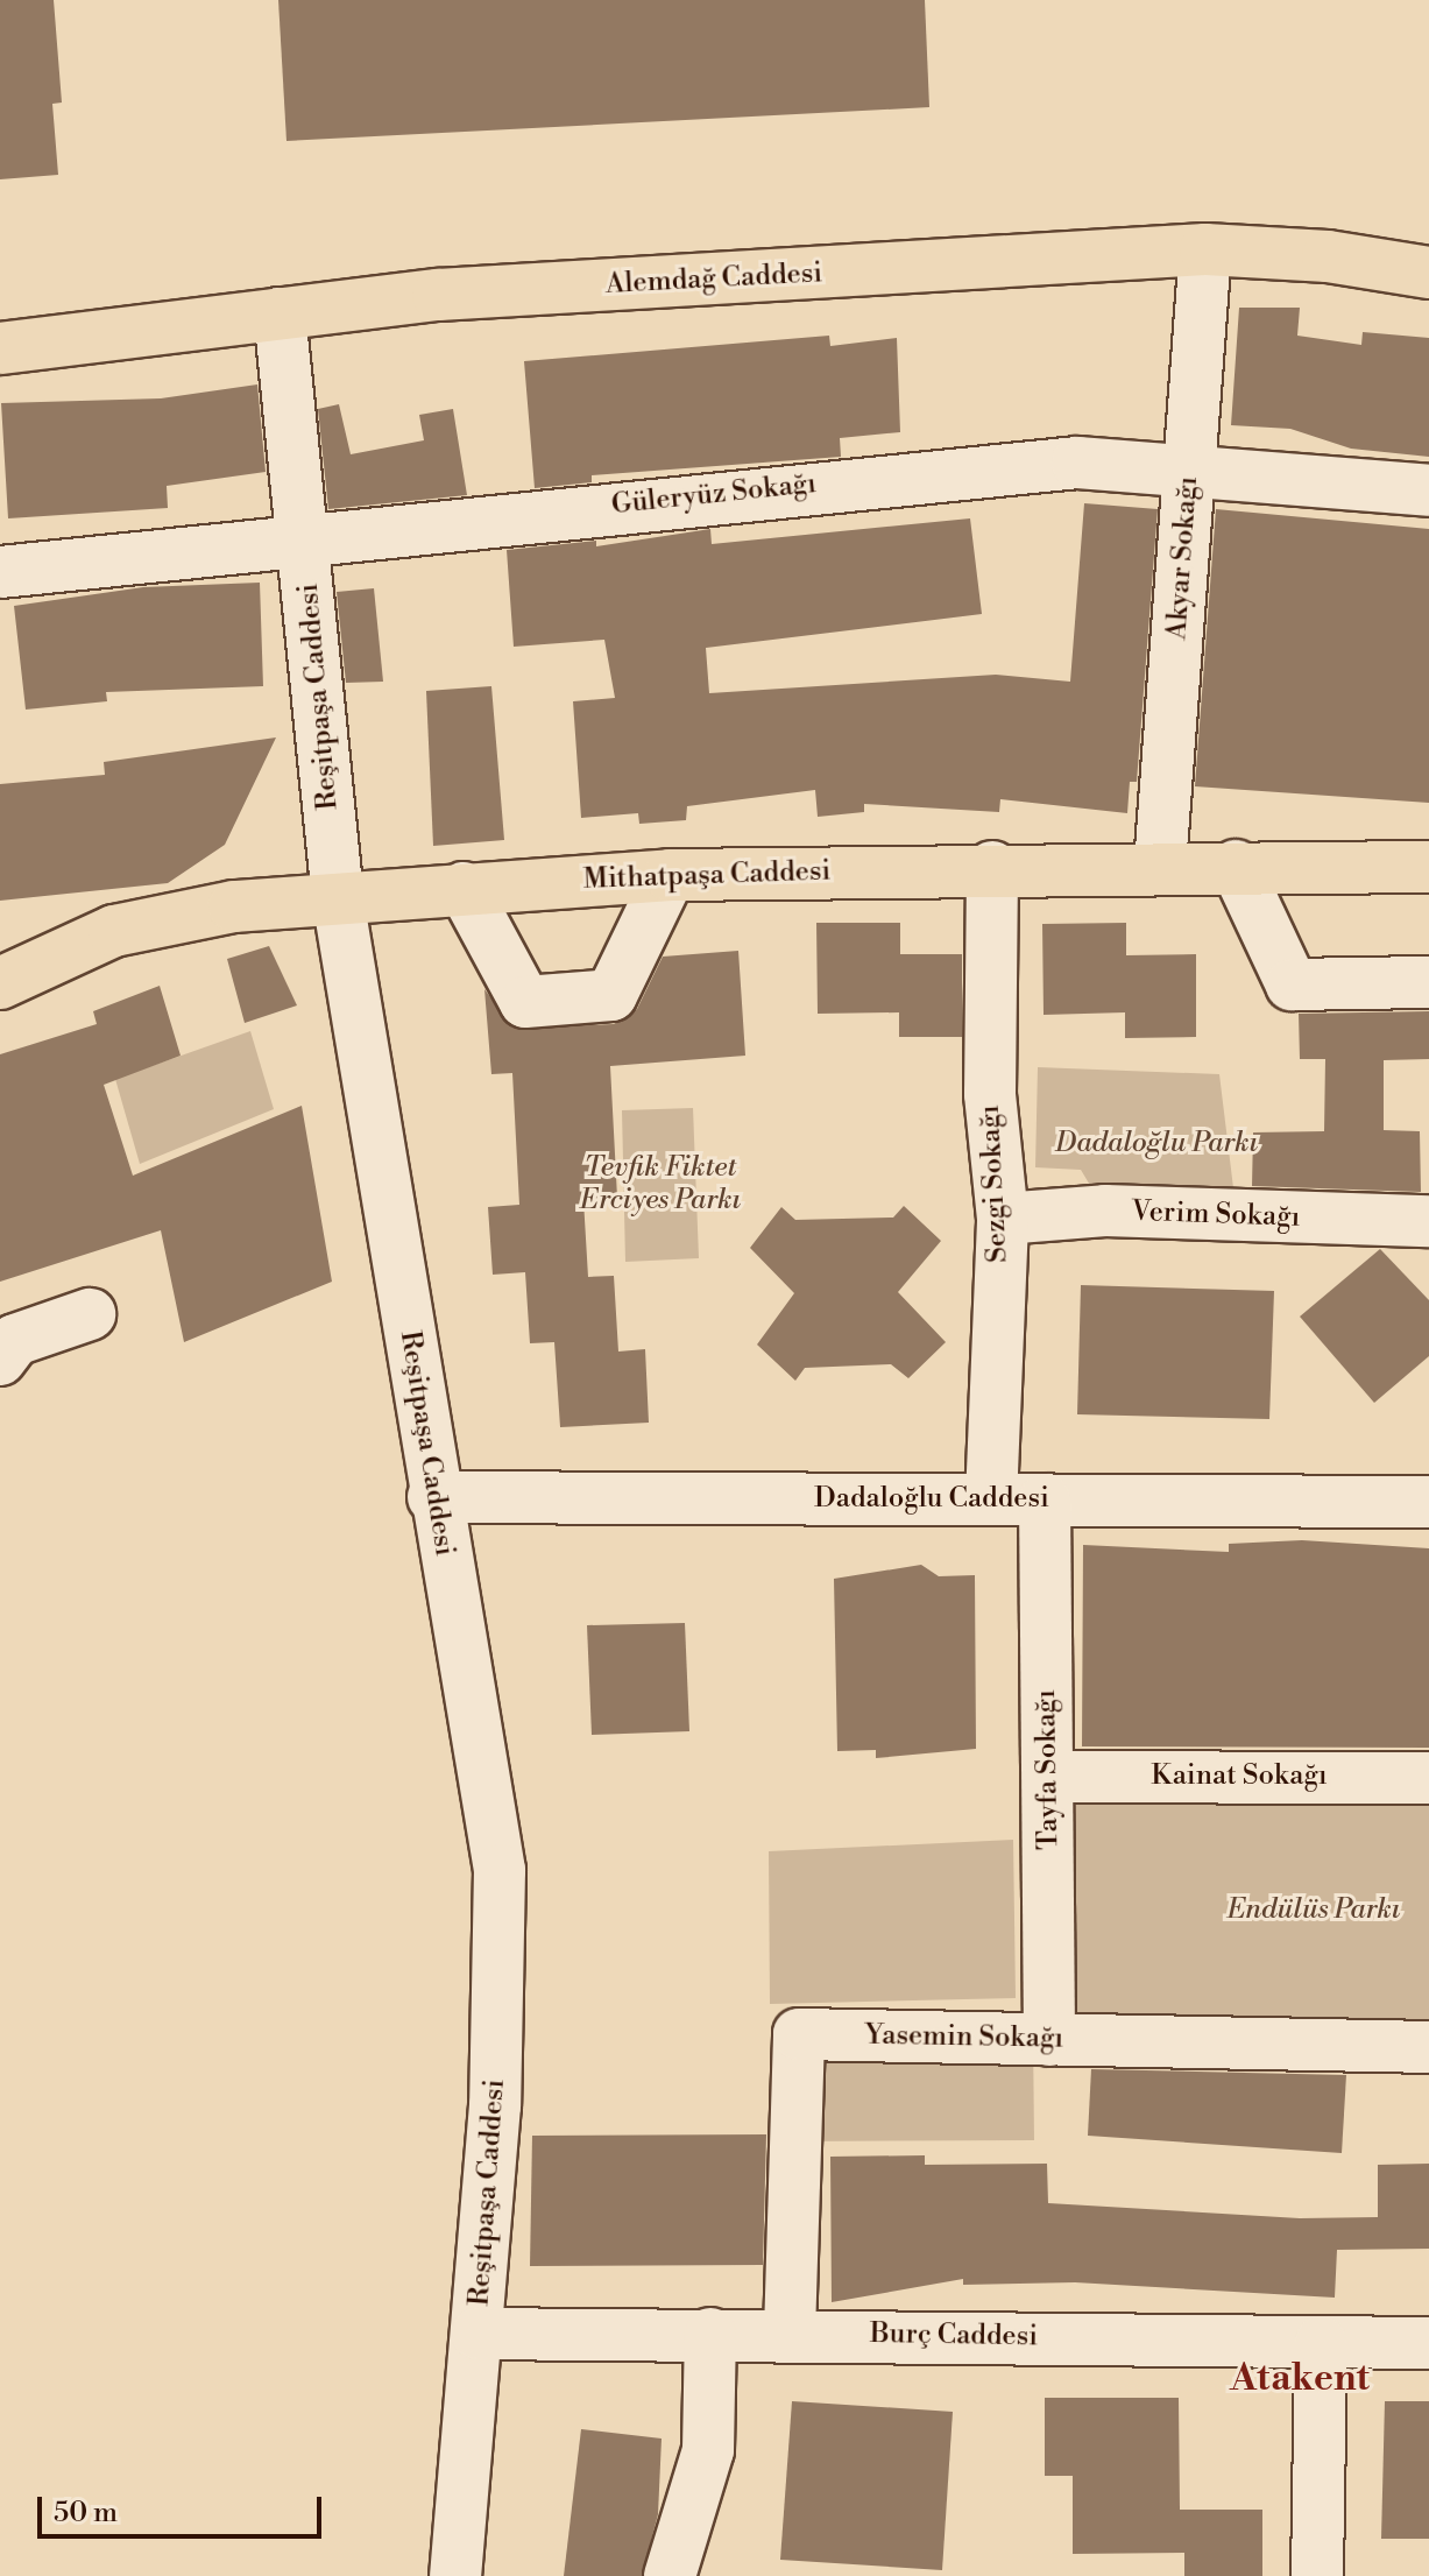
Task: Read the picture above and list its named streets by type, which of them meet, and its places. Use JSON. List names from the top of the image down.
{
  "streets": {
    "main road": ["Alemdağ Caddesi", "Mithatpaşa Caddesi"],
    "street": [
      "Güleryüz Sokağı",
      "Akyar Sokağı",
      "Reşitpaşa Caddesi",
      "Sezgi Sokağı",
      "Verim Sokağı",
      "Dadaloğlu Caddesi",
      "Tayfa Sokağı",
      "Kainat Sokağı",
      "Yasemin Sokağı",
      "Burç Caddesi"
    ]
  },
  "crossings": [
    ["Alemdağ Caddesi", "Akyar Sokağı"],
    ["Alemdağ Caddesi", "Reşitpaşa Caddesi"],
    ["Güleryüz Sokağı", "Akyar Sokağı"],
    ["Güleryüz Sokağı", "Reşitpaşa Caddesi"],
    ["Akyar Sokağı", "Mithatpaşa Caddesi"],
    ["Reşitpaşa Caddesi", "Mithatpaşa Caddesi"],
    ["Reşitpaşa Caddesi", "Dadaloğlu Caddesi"],
    ["Reşitpaşa Caddesi", "Burç Caddesi"],
    ["Mithatpaşa Caddesi", "Sezgi Sokağı"],
    ["Sezgi Sokağı", "Verim Sokağı"],
    ["Sezgi Sokağı", "Dadaloğlu Caddesi"],
    ["Dadaloğlu Caddesi", "Tayfa Sokağı"],
    ["Tayfa Sokağı", "Kainat Sokağı"],
    ["Tayfa Sokağı", "Yasemin Sokağı"],
    ["Yasemin Sokağı", "Burç Caddesi"]
  ],
  "districts": ["Atakent"],
  "parks": ["Dadaloğlu Parkı", "Tevfik Fiktet Erciyes Parkı", "Endülüs Parkı"],
  "scale_bar": "50 m"
}
